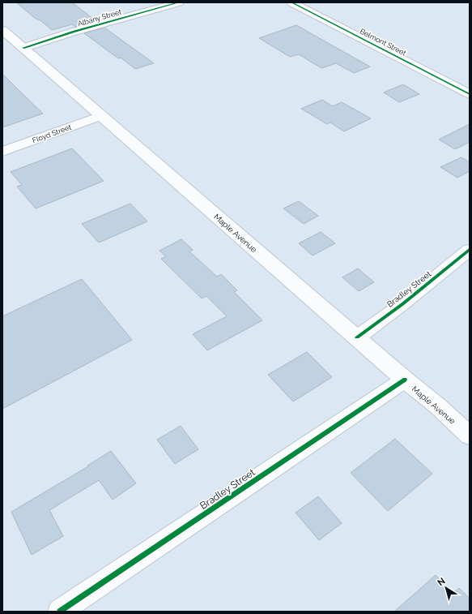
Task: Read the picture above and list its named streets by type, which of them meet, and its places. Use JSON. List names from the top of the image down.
{
  "streets": {
    "main road": ["Albany Street", "Belmont Street", "Maple Avenue"],
    "street": ["Floyd Street", "Bradley Street"]
  },
  "crossings": [
    ["Albany Street", "Maple Avenue"],
    ["Floyd Street", "Maple Avenue"],
    ["Maple Avenue", "Bradley Street"]
  ],
  "north": "top left"
}
